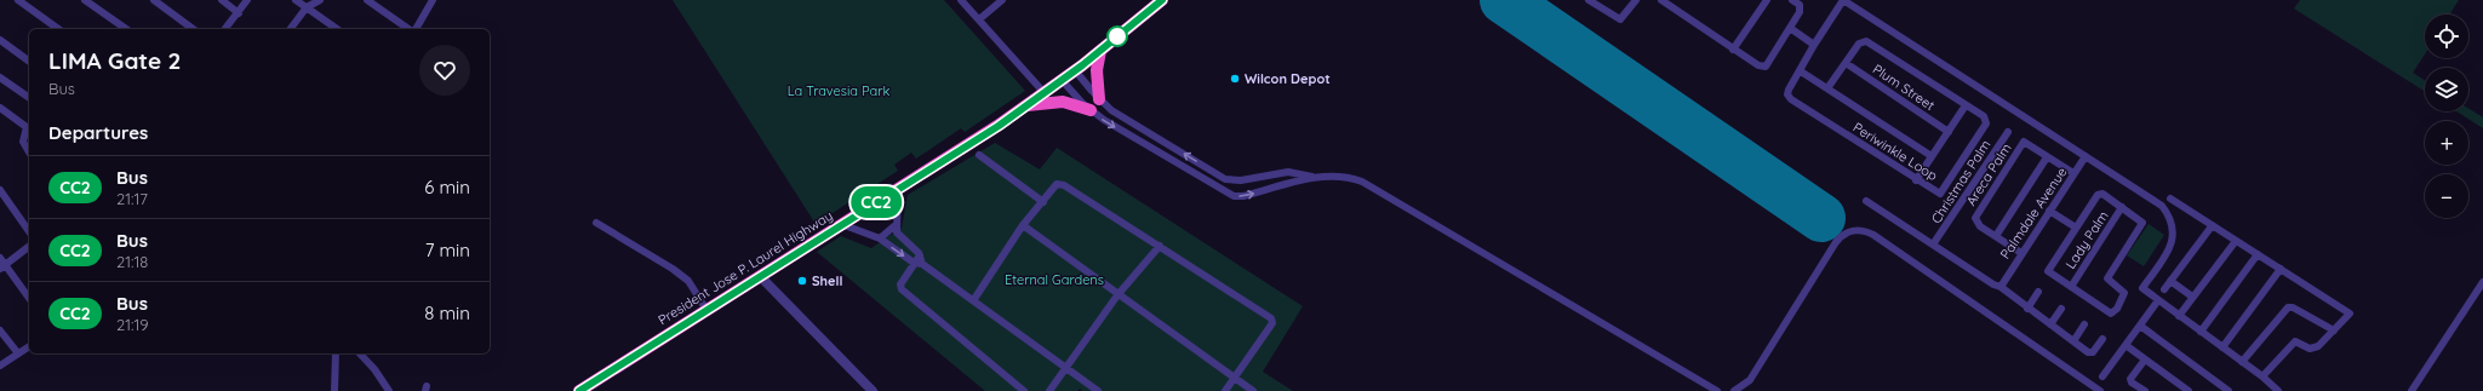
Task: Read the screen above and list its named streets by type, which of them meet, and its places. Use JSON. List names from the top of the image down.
{
  "streets": {
    "highway": ["President Jose P. Laurel Highway"],
    "street": [
      "Plum Street",
      "Periwinkle Loop",
      "Areca Palm",
      "Christmas Palm",
      "Palmdale Avenue",
      "Lady Palm"
    ]
  },
  "crossings": [
    ["Plum Street", "Periwinkle Loop"]
  ],
  "parks": ["La Travesia Park", "Eternal Gardens"],
  "places": ["Wilcon Depot", "Shell"],
  "lines": ["bus line CC2"],
  "page": {
    "on_map": "CC2",
    "map_buttons": ["+", "−"],
    "heading": [
      ["LIMA Gate 2", "Bus"],
      "Departures"
    ],
    "list": [
      {
        "mark": "CC2",
        "name": "Bus",
        "note": "21:17",
        "value": "6 min"
      },
      {
        "mark": "CC2",
        "name": "Bus",
        "note": "21:18",
        "value": "7 min"
      },
      {
        "mark": "CC2",
        "name": "Bus",
        "note": "21:19",
        "value": "8 min"
      }
    ]
  }
}
